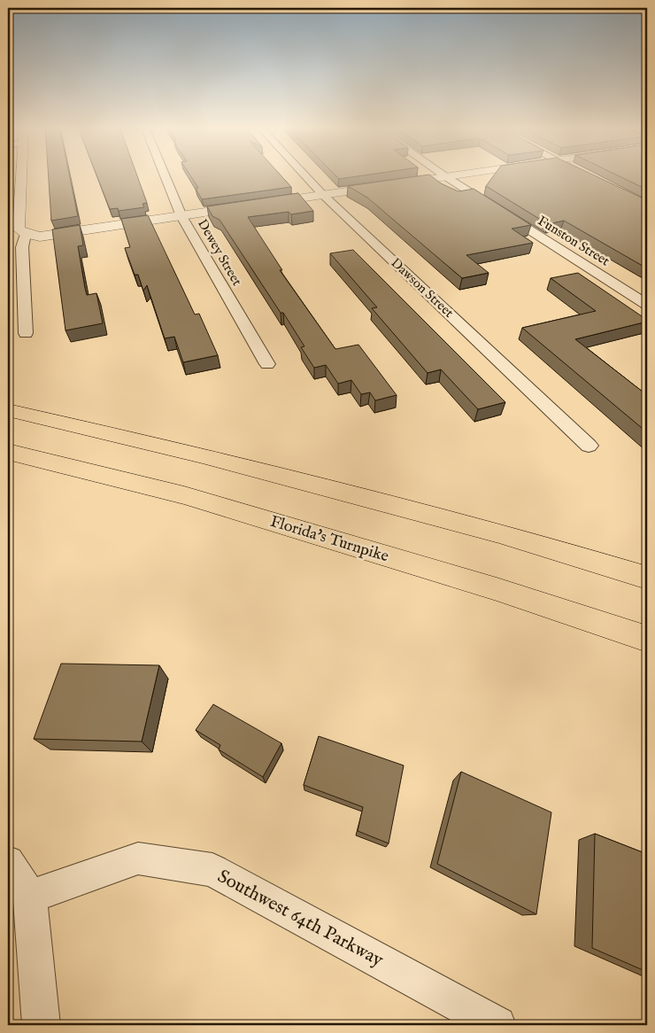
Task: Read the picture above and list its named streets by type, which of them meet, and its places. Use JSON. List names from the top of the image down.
{
  "streets": {
    "highway": ["Florida's Turnpike"],
    "street": [
      "Funston Street",
      "Dewey Street",
      "Dawson Street",
      "Southwest 64th Parkway"
    ]
  }
}
